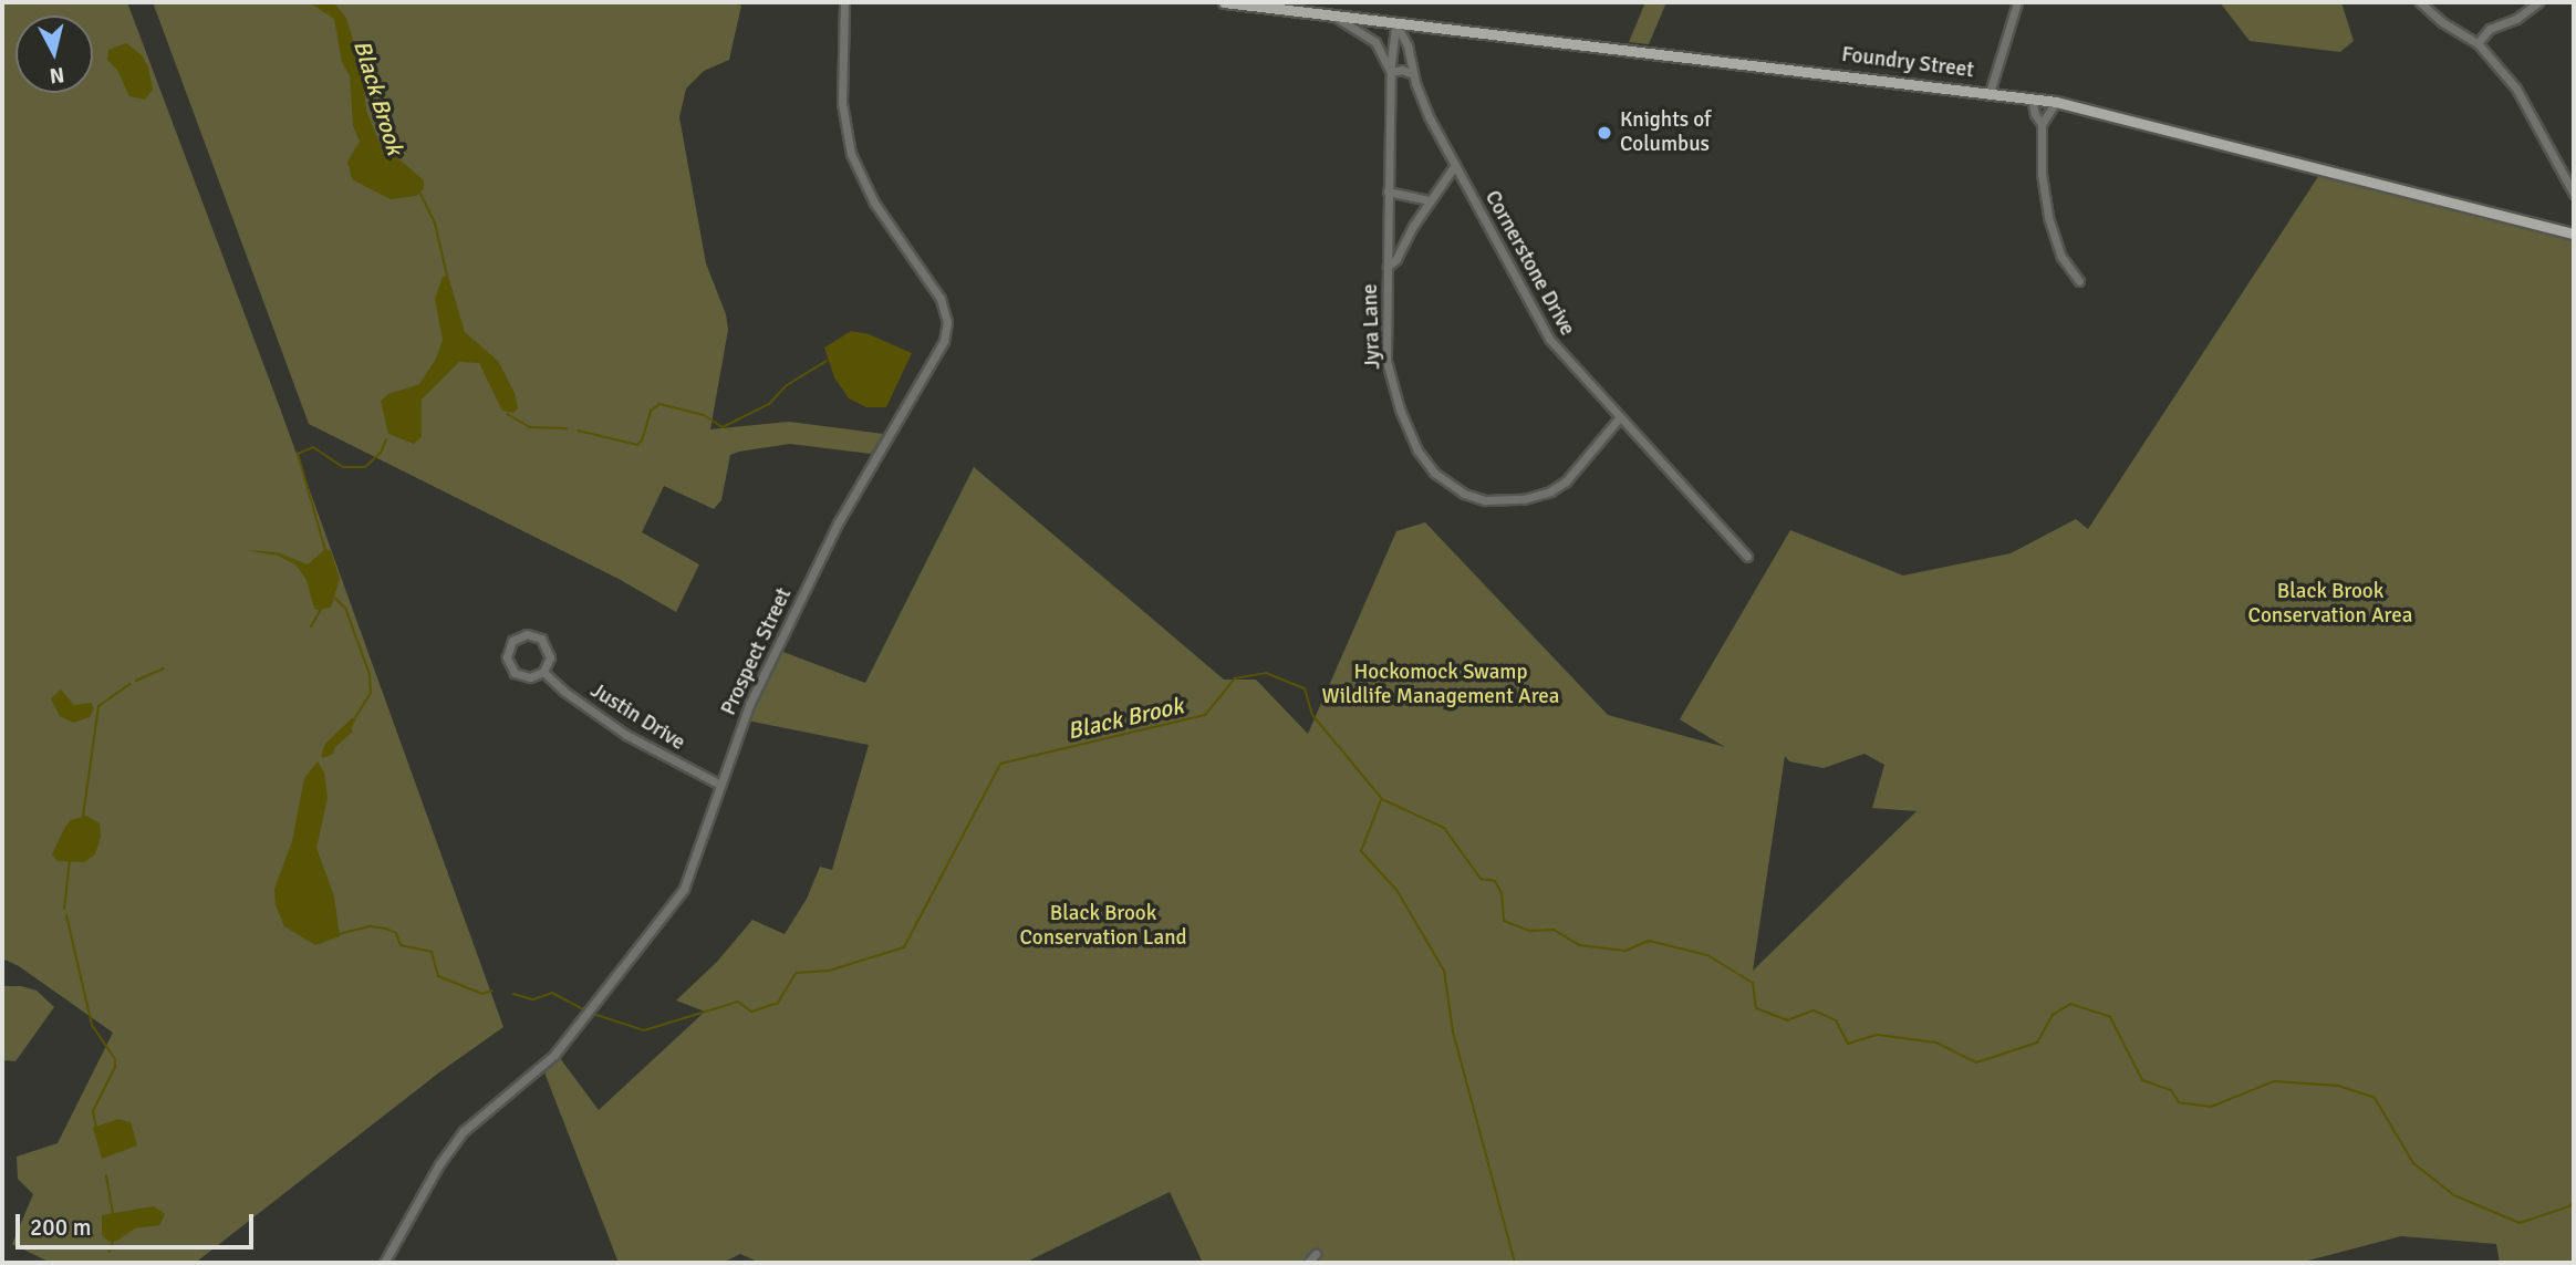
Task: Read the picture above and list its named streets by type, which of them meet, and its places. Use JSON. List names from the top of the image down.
{
  "streets": {
    "main road": ["Foundry Street"],
    "street": [
      "Cornerstone Drive",
      "Jyra Lane",
      "Prospect Street",
      "Justin Drive"
    ]
  },
  "crossings": [
    ["Foundry Street", "Cornerstone Drive"],
    ["Foundry Street", "Jyra Lane"],
    ["Cornerstone Drive", "Jyra Lane"],
    ["Prospect Street", "Justin Drive"]
  ],
  "water": ["Black Brook"],
  "parks": ["Black Brook Conservation Area", "Hockomock Swamp Wildlife Management Area", "Black Brook Conservation Land"],
  "places": ["Knights of Columbus"],
  "scale_bar": "200 m",
  "north": "bottom"
}
